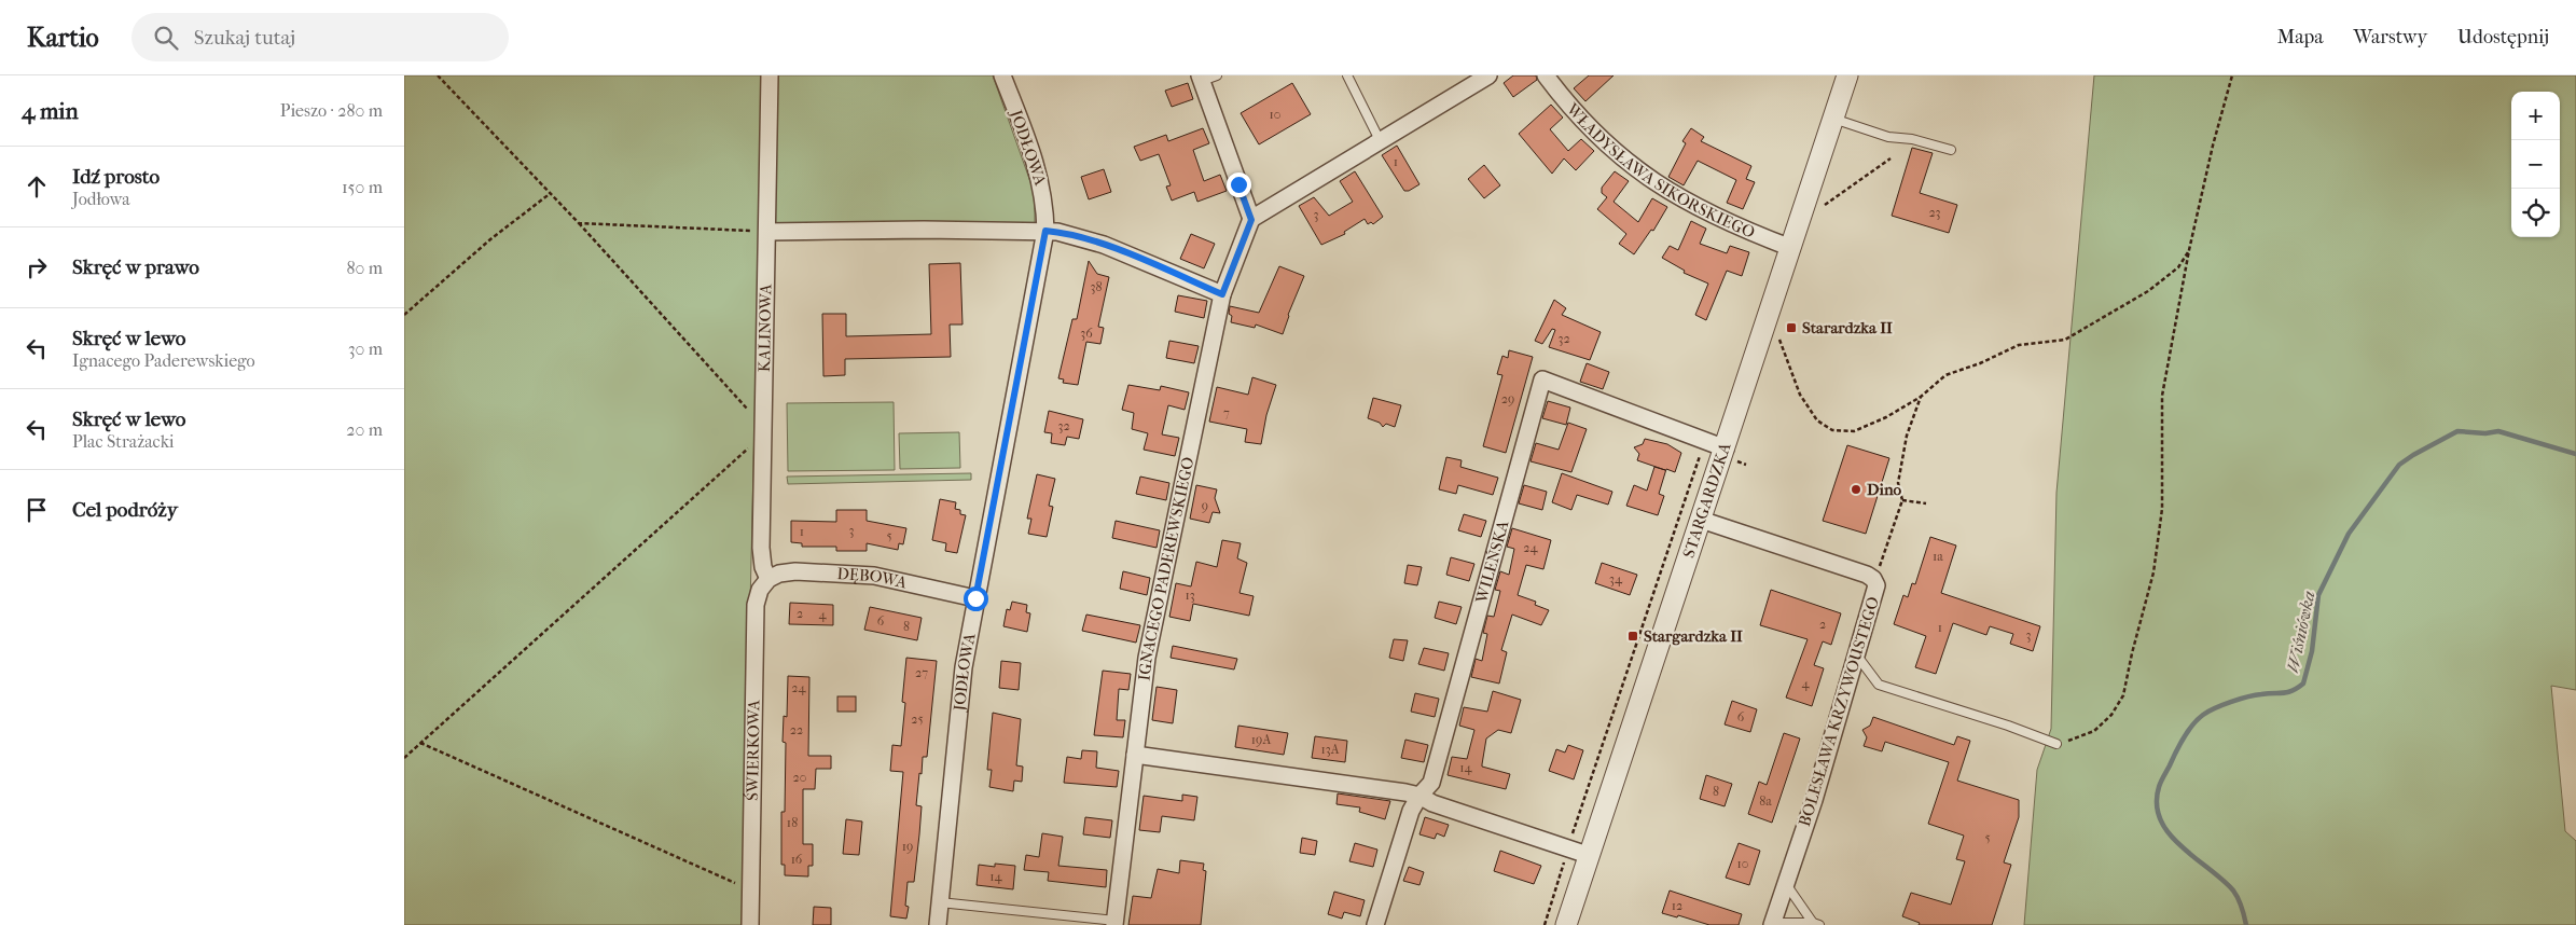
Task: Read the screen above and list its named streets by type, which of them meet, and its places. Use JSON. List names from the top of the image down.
{
  "streets": {
    "street": [
      "JODŁOWA",
      "WŁADYSŁAWA SIKORSKIEGO",
      "KALINOWA",
      "STARGARDZKA",
      "WILEŃSKA",
      "IGNACEGO PADEREWSKIEGO",
      "DĘBOWA",
      "BOLESŁAWA KRZYWOUSTEGO",
      "ŚWIERKOWA"
    ]
  },
  "crossings": [
    ["JODŁOWA", "DĘBOWA"],
    ["WŁADYSŁAWA SIKORSKIEGO", "STARGARDZKA"],
    ["KALINOWA", "DĘBOWA"],
    ["KALINOWA", "ŚWIERKOWA"],
    ["STARGARDZKA", "WILEŃSKA"],
    ["STARGARDZKA", "BOLESŁAWA KRZYWOUSTEGO"],
    ["DĘBOWA", "ŚWIERKOWA"]
  ],
  "water": ["Wiśniówka"],
  "places": {
    "transit": ["Starardzka II", "Stargardzka II"],
    "other": ["Dino"]
  },
  "house_numbers": [
    "10",
    "1",
    "23",
    "3",
    "38",
    "36",
    "32",
    "29",
    "7",
    "32",
    "9",
    "3",
    "1",
    "5",
    "24",
    "1a",
    "34",
    "13",
    "2",
    "4",
    "6",
    "2",
    "8",
    "1",
    "3",
    "27",
    "4",
    "24",
    "6",
    "25",
    "22",
    "19A",
    "13A",
    "14",
    "20",
    "8",
    "8a",
    "18",
    "5",
    "19",
    "16",
    "10",
    "14",
    "12"
  ],
  "page": {
    "header": "Kartio",
    "search": "Szukaj tutaj",
    "nav": ["Mapa", "Warstwy", "Udostępnij"],
    "heading": ["4 min", "Pieszo · 280 m"],
    "map_buttons": ["+", "−"],
    "list": [
      ["Idź prosto", "Jodłowa", "150 m"],
      ["Skręć w prawo", "80 m"],
      ["Skręć w lewo", "Ignacego Paderewskiego", "30 m"],
      ["Skręć w lewo", "Plac Strażacki", "20 m"],
      "Cel podróży"
    ]
  }
}
